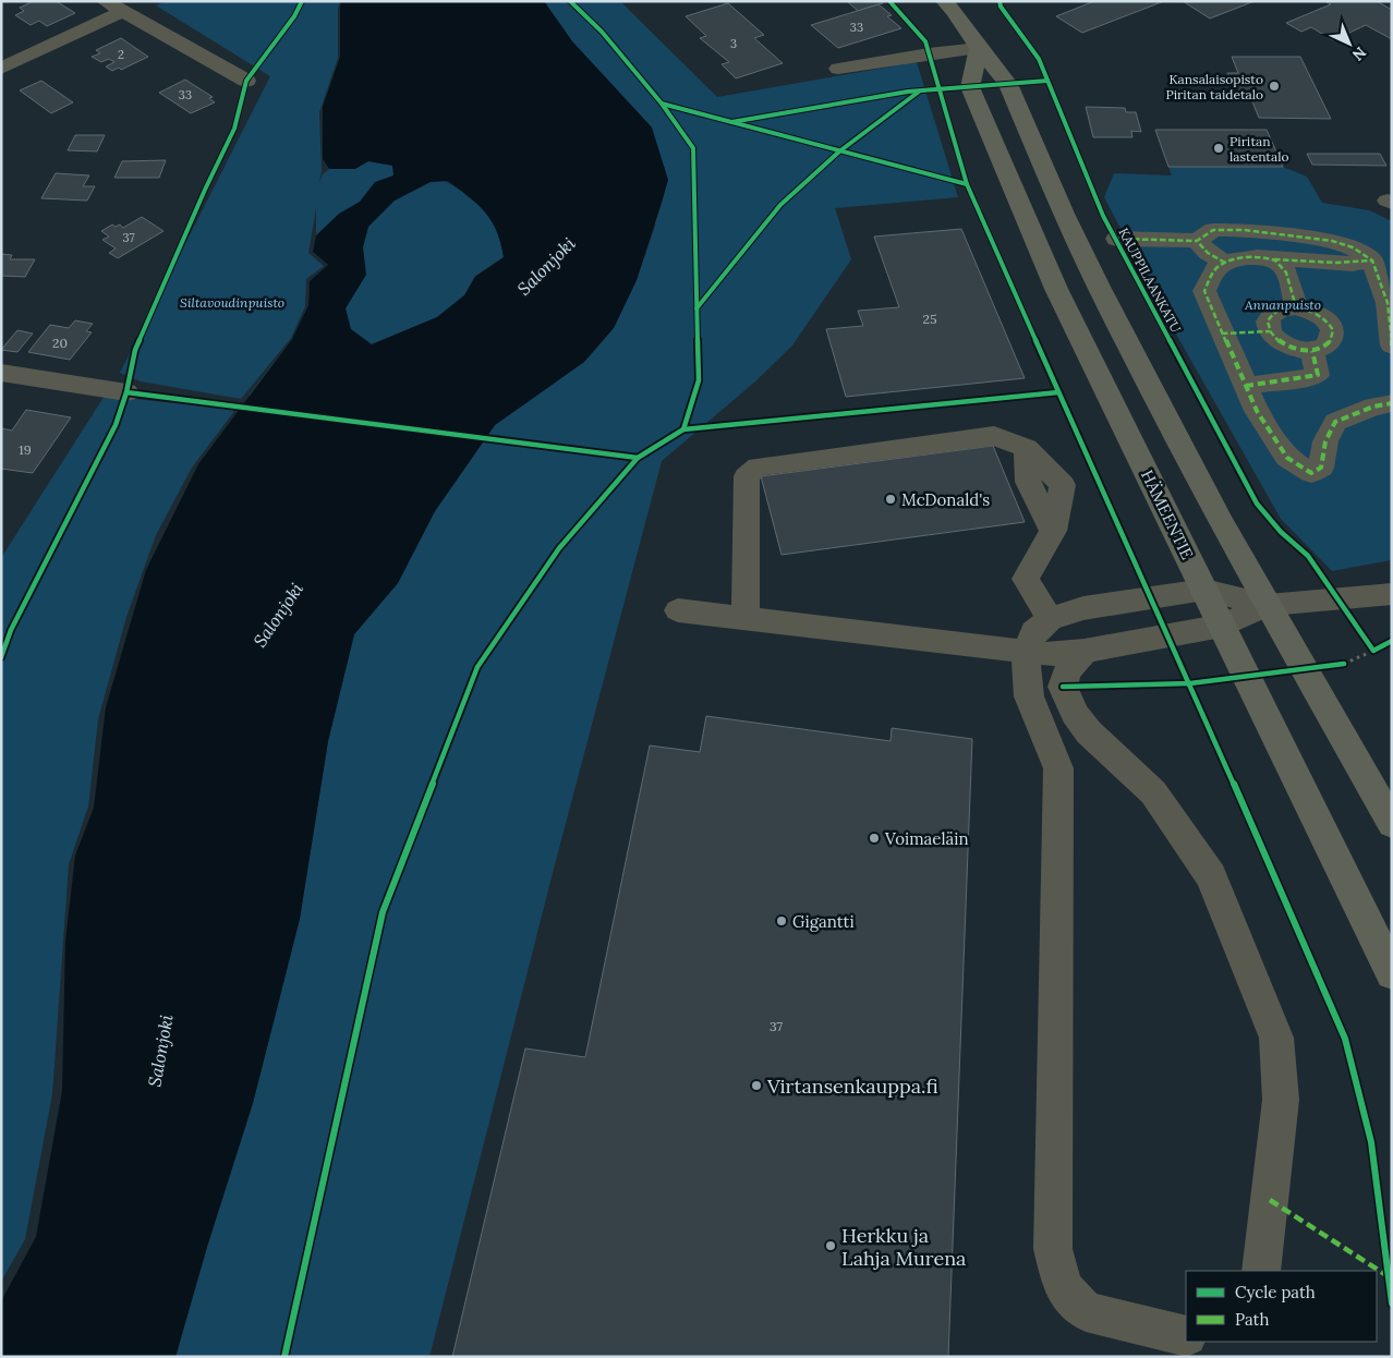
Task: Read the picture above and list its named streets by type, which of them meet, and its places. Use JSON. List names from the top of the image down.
{
  "streets": {
    "main road": ["HÄMEENTIE"],
    "cycle path": ["KAUPPILAANKATU"]
  },
  "water": ["Salonjoki"],
  "parks": ["Siltavoudinpuisto", "Annanpuisto"],
  "places": [
    "Kansalaisopisto Piritan taidetalo",
    "Piritan lastentalo",
    "McDonald's",
    "Voimaeläin",
    "Gigantti",
    "Virtansenkauppa.fi",
    "Herkku ja Lahja Murena"
  ],
  "house_numbers": [
    "33",
    "3",
    "2",
    "33",
    "37",
    "25",
    "20",
    "19",
    "37"
  ],
  "legend": ["Cycle path", "Path"],
  "north": "bottom right"
}
